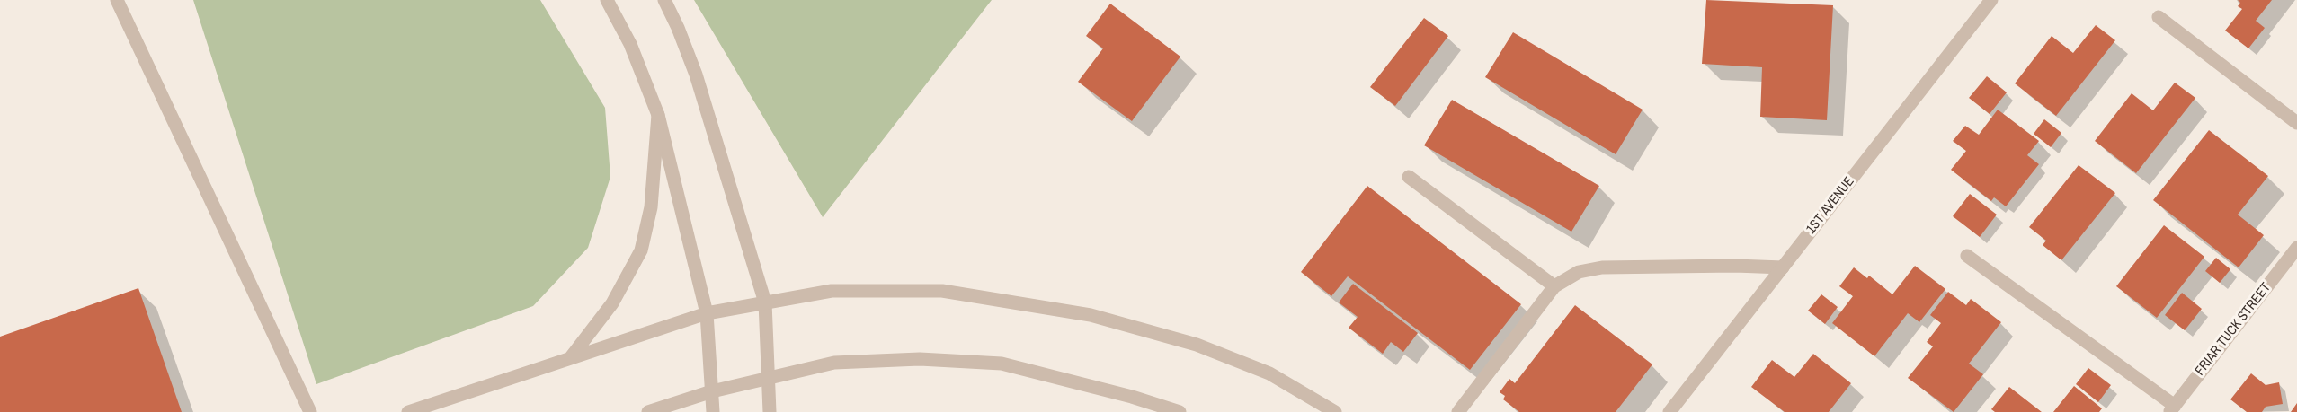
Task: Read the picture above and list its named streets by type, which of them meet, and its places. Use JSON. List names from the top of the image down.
{
  "streets": {
    "street": ["1ST AVENUE", "FRIAR TUCK STREET"]
  }
}
